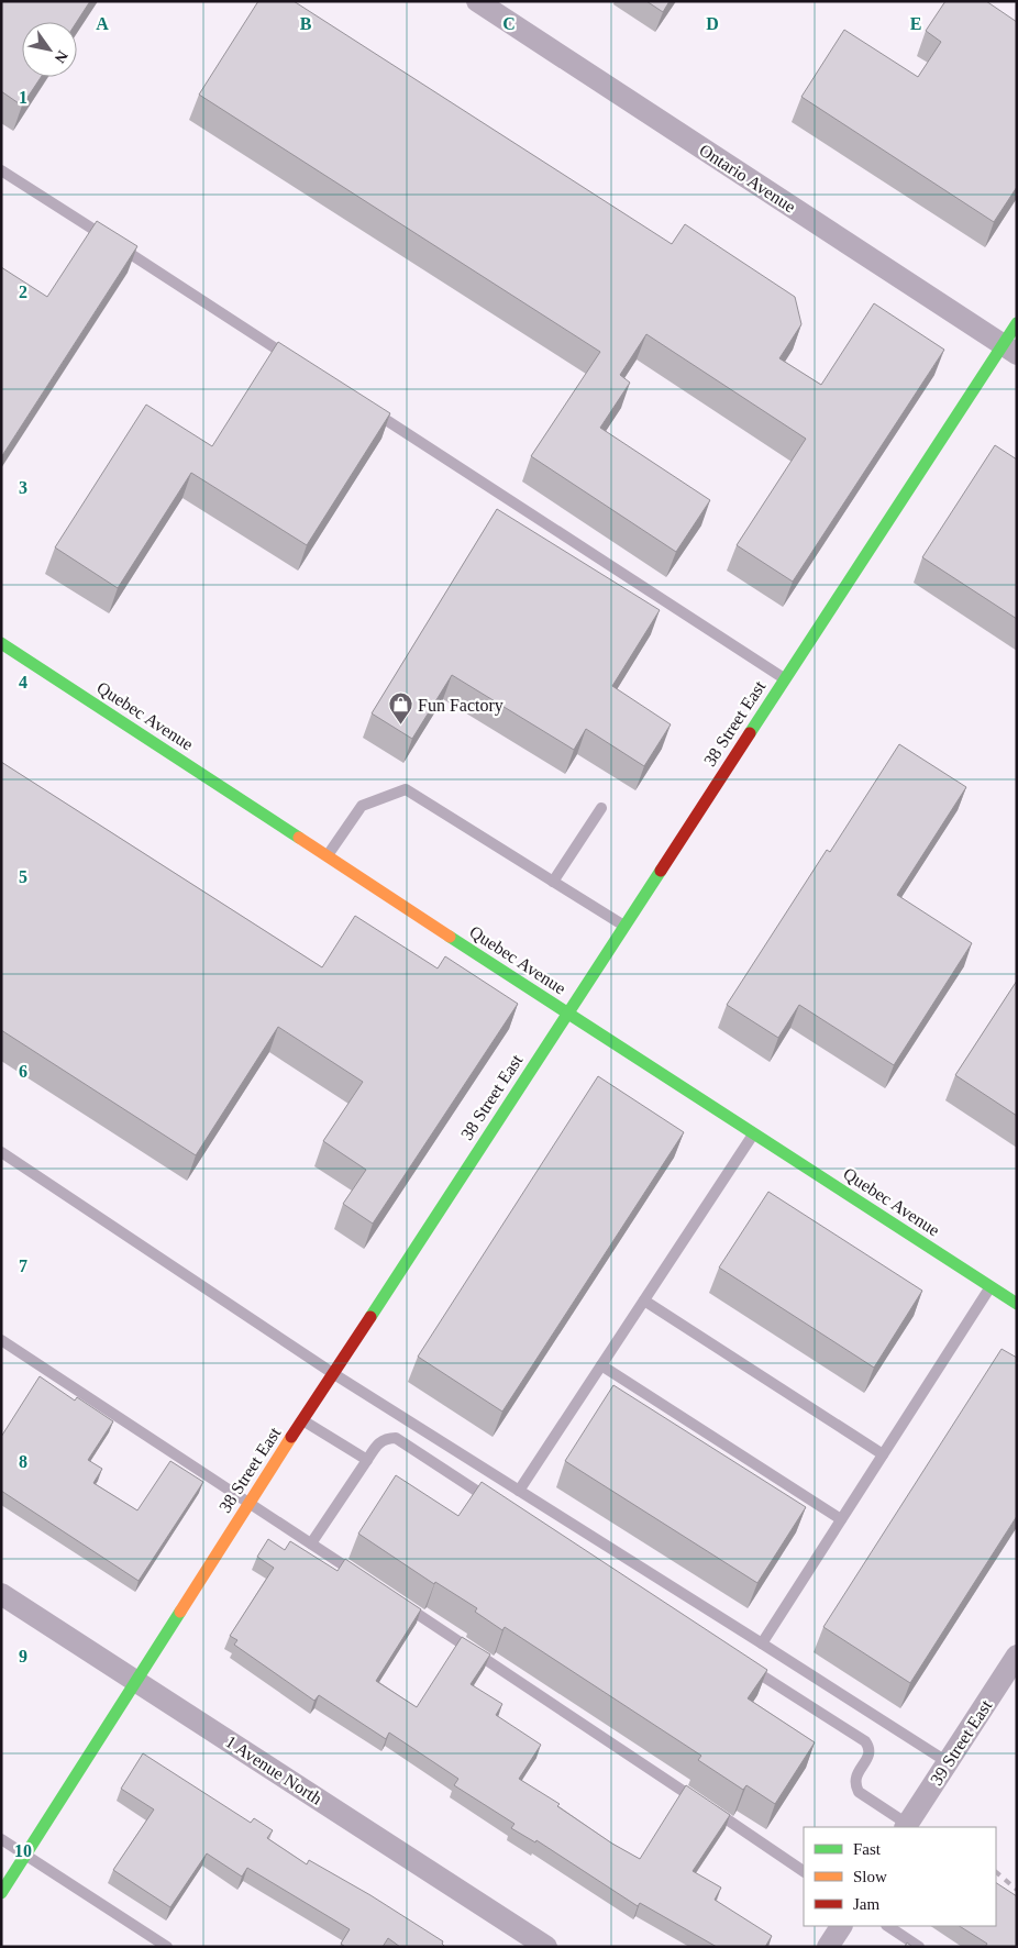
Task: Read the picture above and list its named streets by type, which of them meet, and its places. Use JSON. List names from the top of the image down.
{
  "streets": {
    "street": [
      "Ontario Avenue",
      "Quebec Avenue",
      "38 Street East",
      "39 Street East",
      "1 Avenue North"
    ]
  },
  "crossings": [
    ["Ontario Avenue", "38 Street East"],
    ["Quebec Avenue", "38 Street East"],
    ["38 Street East", "1 Avenue North"]
  ],
  "places": {
    "shop": ["Fun Factory"]
  },
  "legend": ["Fast", "Slow", "Jam"],
  "north": "bottom right",
  "grid": {
    "columns": [
      "A",
      "B",
      "C",
      "D",
      "E"
    ],
    "rows": [
      "1",
      "2",
      "3",
      "4",
      "5",
      "6",
      "7",
      "8",
      "9",
      "10"
    ]
  }
}
